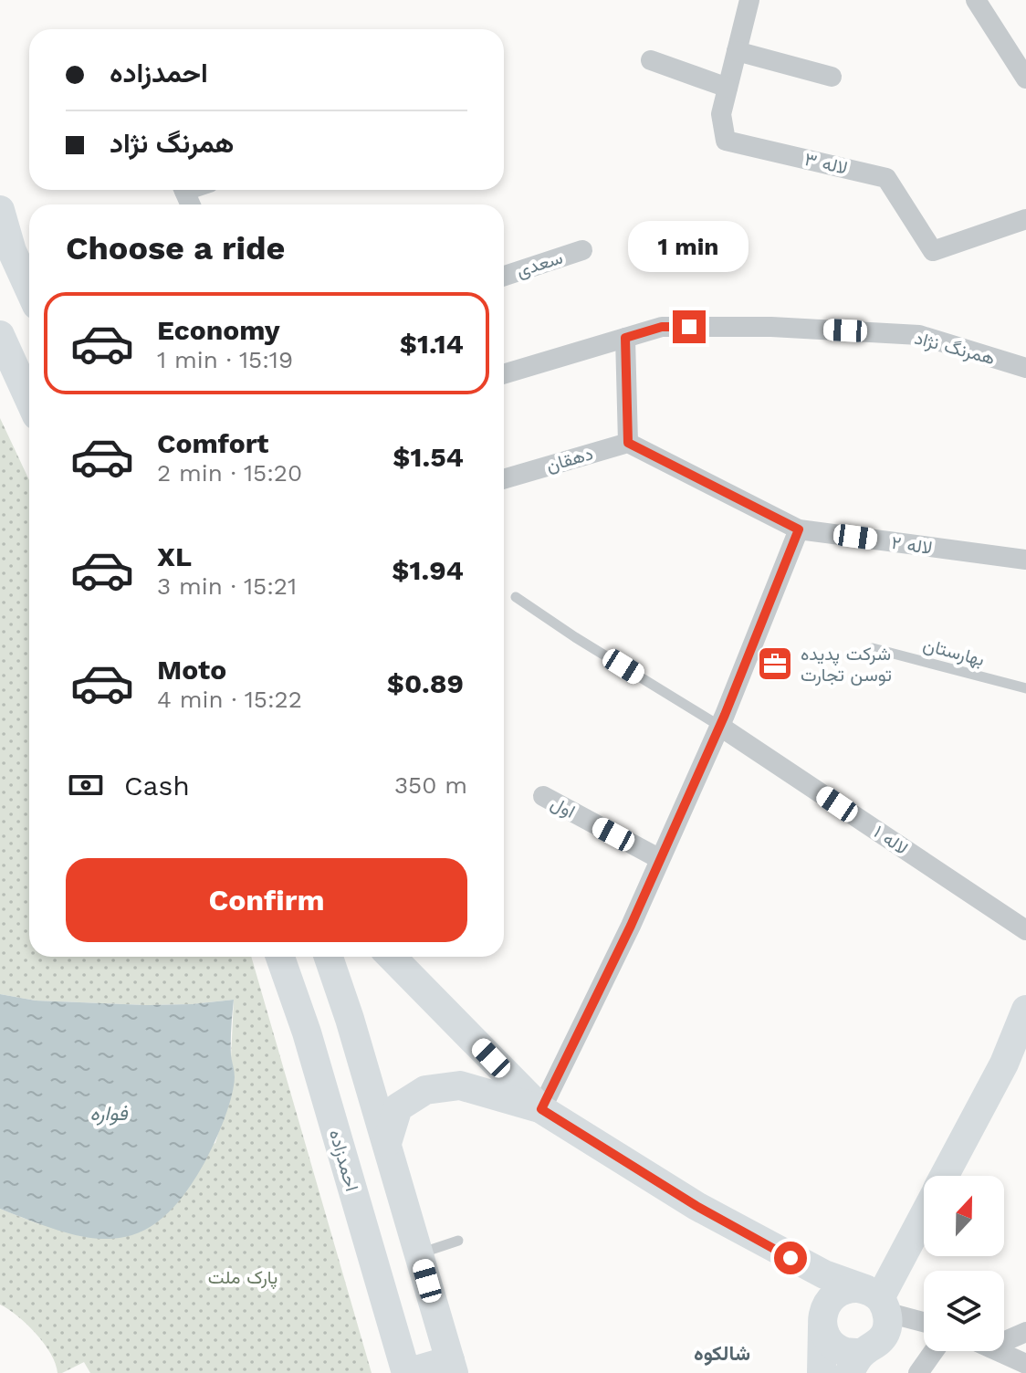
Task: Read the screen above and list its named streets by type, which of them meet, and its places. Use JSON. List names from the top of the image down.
{
  "streets": {
    "main road": ["احمدزاده"],
    "street": [
      "لاله ۳",
      "سعدی",
      "همرنگ نژاد",
      "دهقان",
      "لاله ۲",
      "اول",
      "لاله ۱"
    ],
    "lane": ["بهارستان"]
  },
  "districts": ["شالکوه"],
  "water": ["فواره"],
  "parks": ["پارک ملت"],
  "places": {
    "office": ["شرکت پدیده توسن تجارت"]
  },
  "north": "top",
  "page": {
    "banner": ["احمدزاده", "همرنگ نژاد"],
    "heading": "Choose a ride",
    "bubble": "1 min",
    "list": [
      {
        "name": "Economy",
        "note": "1 min · 15:19",
        "value": "$1.14"
      },
      {
        "name": "Comfort",
        "note": "2 min · 15:20",
        "value": "$1.54"
      },
      {
        "name": "XL",
        "note": "3 min · 15:21",
        "value": "$1.94"
      },
      {
        "name": "Moto",
        "note": "4 min · 15:22",
        "value": "$0.89"
      }
    ],
    "pay": ["Cash", "350 m"],
    "buttons": "Confirm"
  }
}
